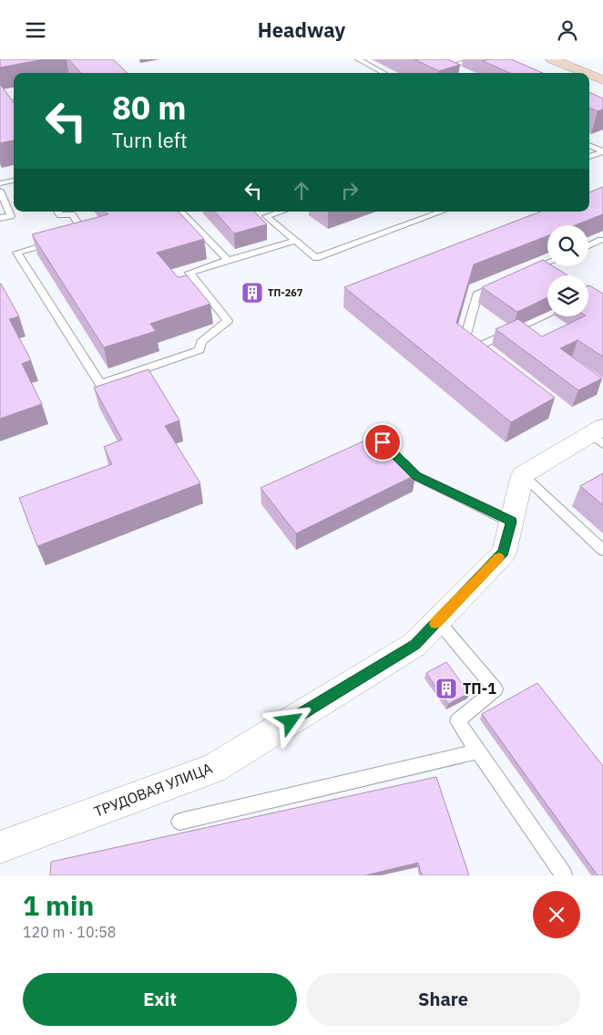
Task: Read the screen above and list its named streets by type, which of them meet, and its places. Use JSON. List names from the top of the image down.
{
  "streets": {
    "street": ["ТРУДОВАЯ УЛИЦА"]
  },
  "places": {
    "building": ["ТП-267", "ТП-1"]
  },
  "page": {
    "header": "Headway",
    "turn": ["80 m", "Turn left"],
    "heading": ["1 min", "120 m · 10:58"],
    "buttons": ["Exit", "Share"]
  }
}
